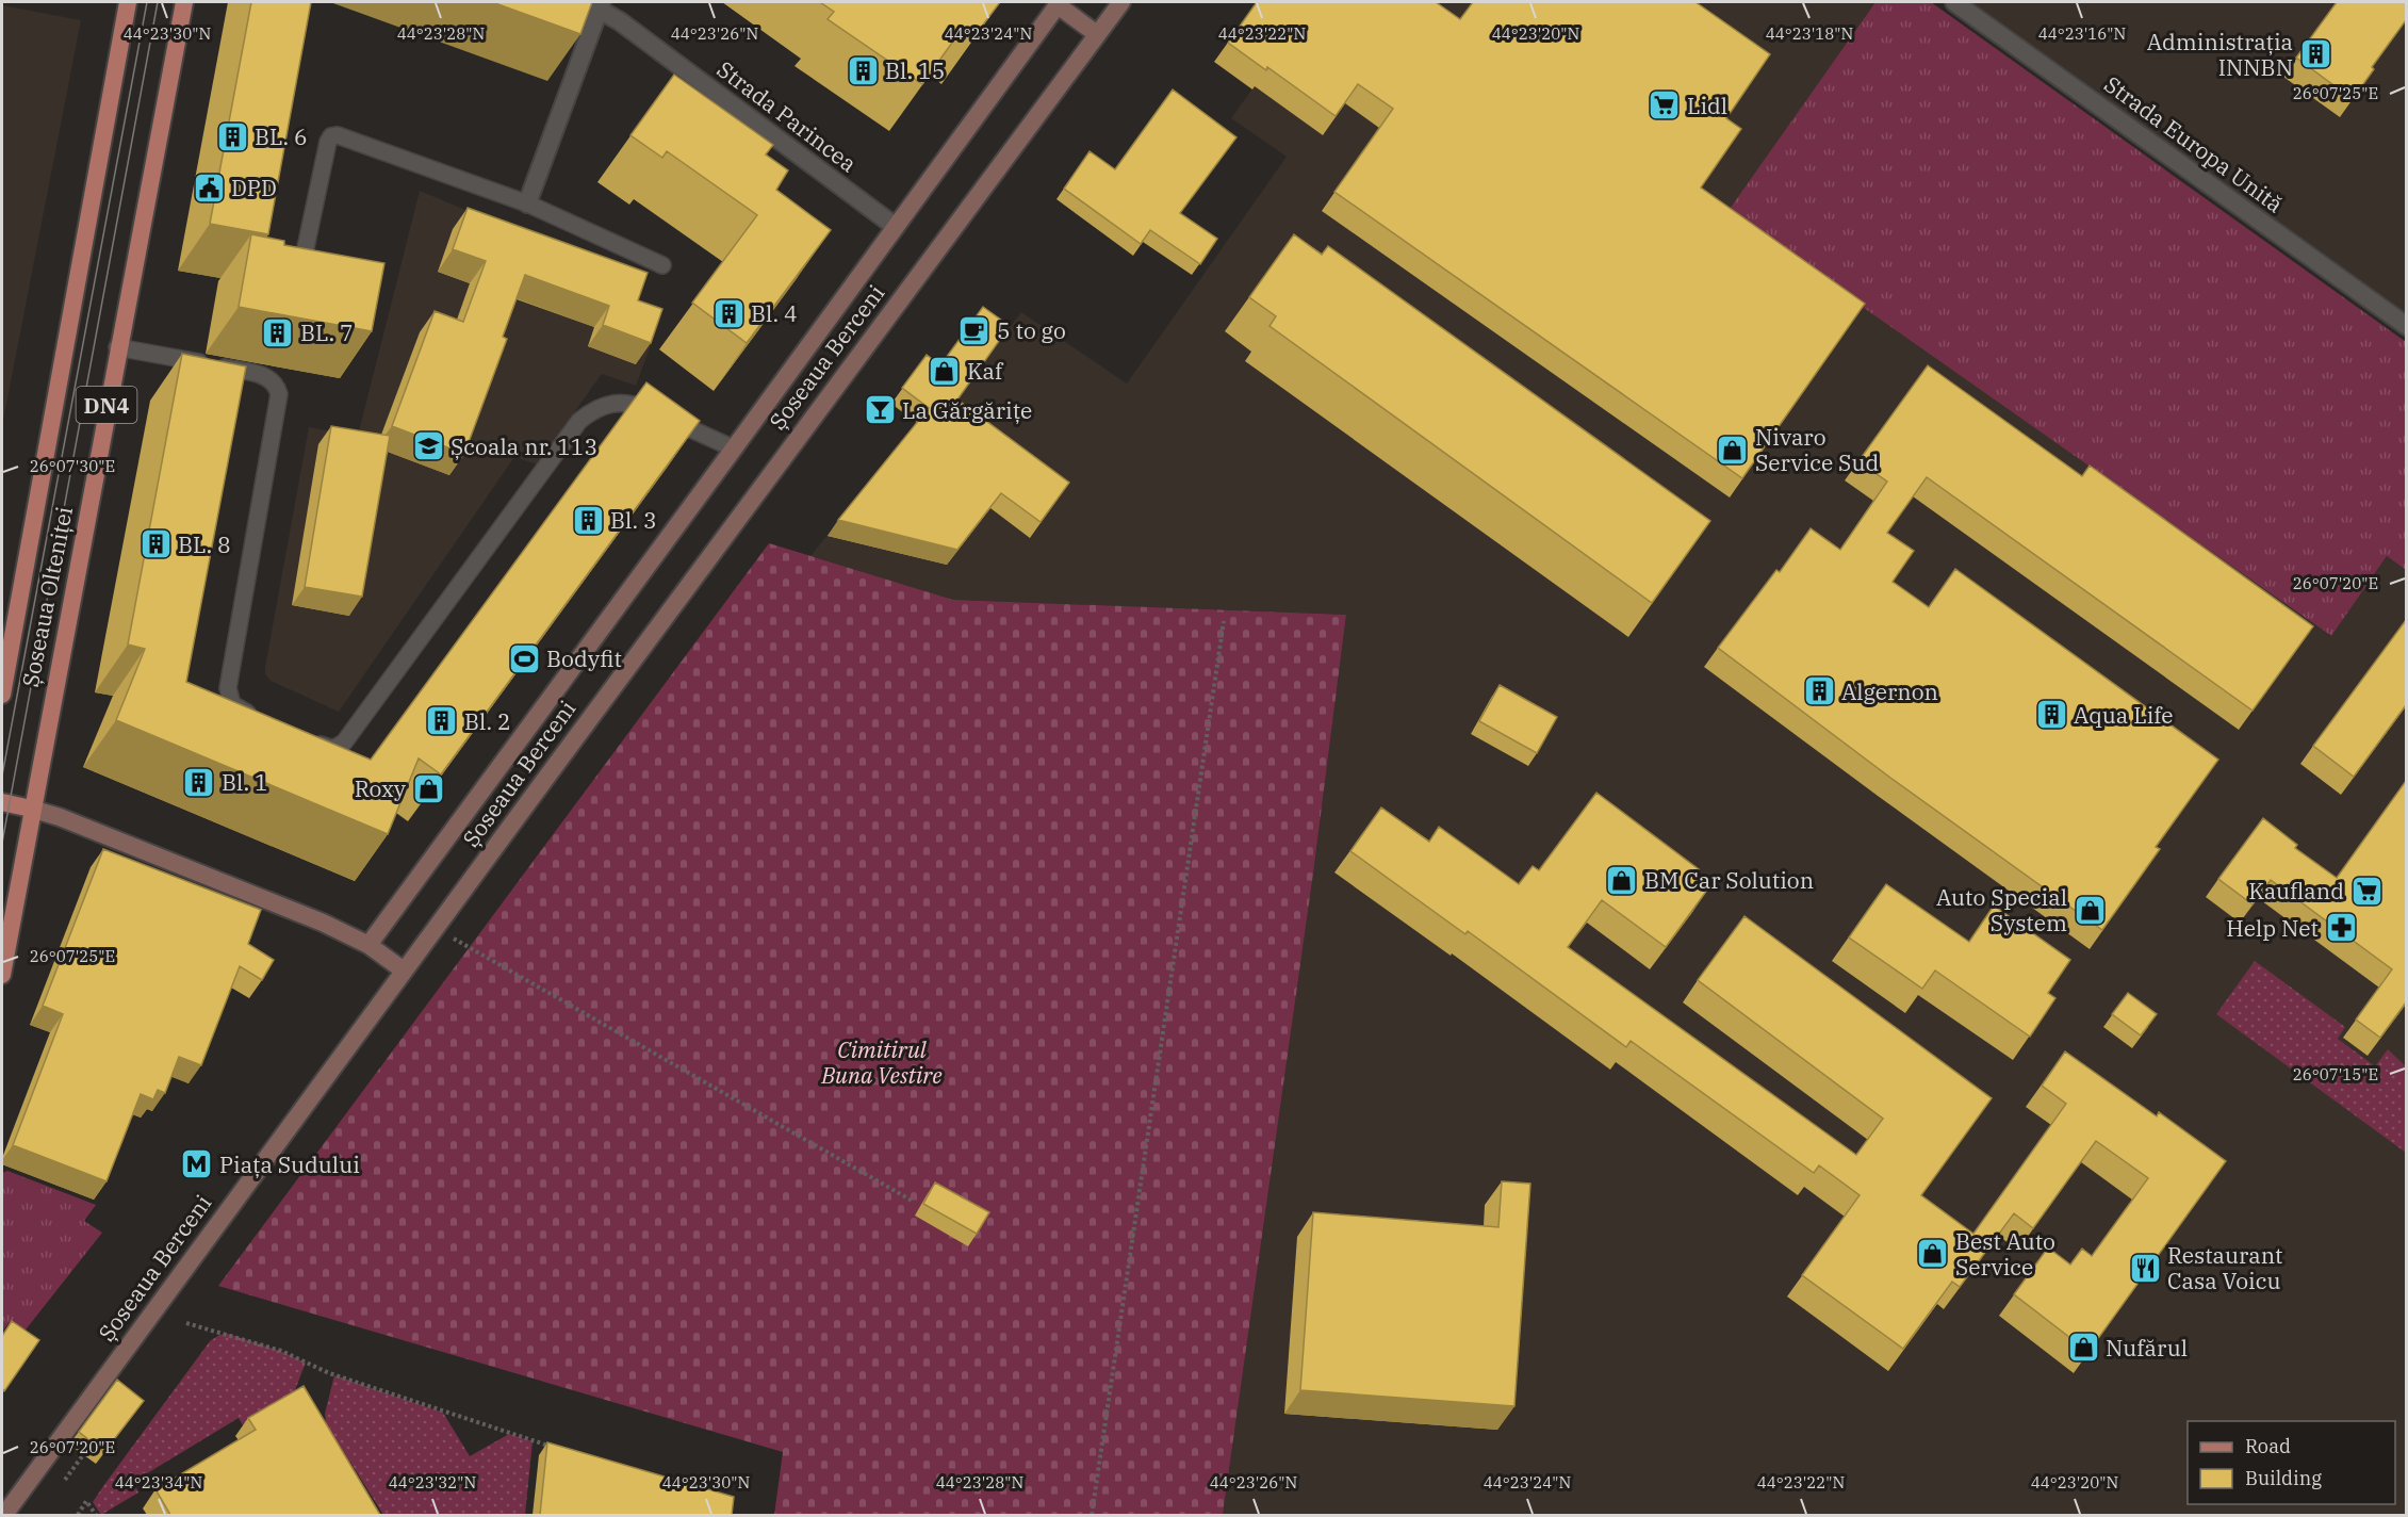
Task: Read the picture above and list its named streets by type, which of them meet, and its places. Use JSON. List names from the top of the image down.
{
  "streets": {
    "main road": ["Șoseaua Berceni", "DN4", "Șoseaua Olteniței"],
    "street": ["Strada Parincea", "Strada Europa Unită"]
  },
  "crossings": [
    ["Strada Parincea", "Șoseaua Berceni"]
  ],
  "parks": ["Cimitirul Buna Vestire"],
  "places": {
    "building": [
      "Administrația INNBN",
      "Bl. 15",
      "BL. 6",
      "Bl. 4",
      "BL. 7",
      "Bl. 3",
      "BL. 8",
      "Algernon",
      "Aqua Life",
      "Bl. 2",
      "Bl. 1"
    ],
    "supermarket": ["Lidl", "Kaufland"],
    "public building": ["DPD"],
    "cafe": ["5 to go"],
    "shop": [
      "Kaf",
      "Nivaro Service Sud",
      "Roxy",
      "BM Car Solution",
      "Auto Special System",
      "Best Auto Service",
      "Nufărul"
    ],
    "bar": ["La Gărgărițe"],
    "school or university": ["Școala nr. 113"],
    "sports": ["Bodyfit"],
    "pharmacy": ["Help Net"],
    "metro station": ["Piața Sudului"],
    "restaurant": ["Restaurant Casa Voicu"]
  },
  "legend": ["Road", "Building"],
  "coordinates": [
    "44°23'18\"N",
    "44°23'30\"N",
    "44°23'28\"N",
    "44°23'26\"N",
    "44°23'24\"N",
    "44°23'22\"N",
    "44°23'20\"N",
    "44°23'16\"N",
    "26°07'25\"E",
    "26°07'30\"E",
    "26°07'20\"E",
    "26°07'15\"E",
    "44°23'34\"N",
    "44°23'32\"N"
  ]
}
